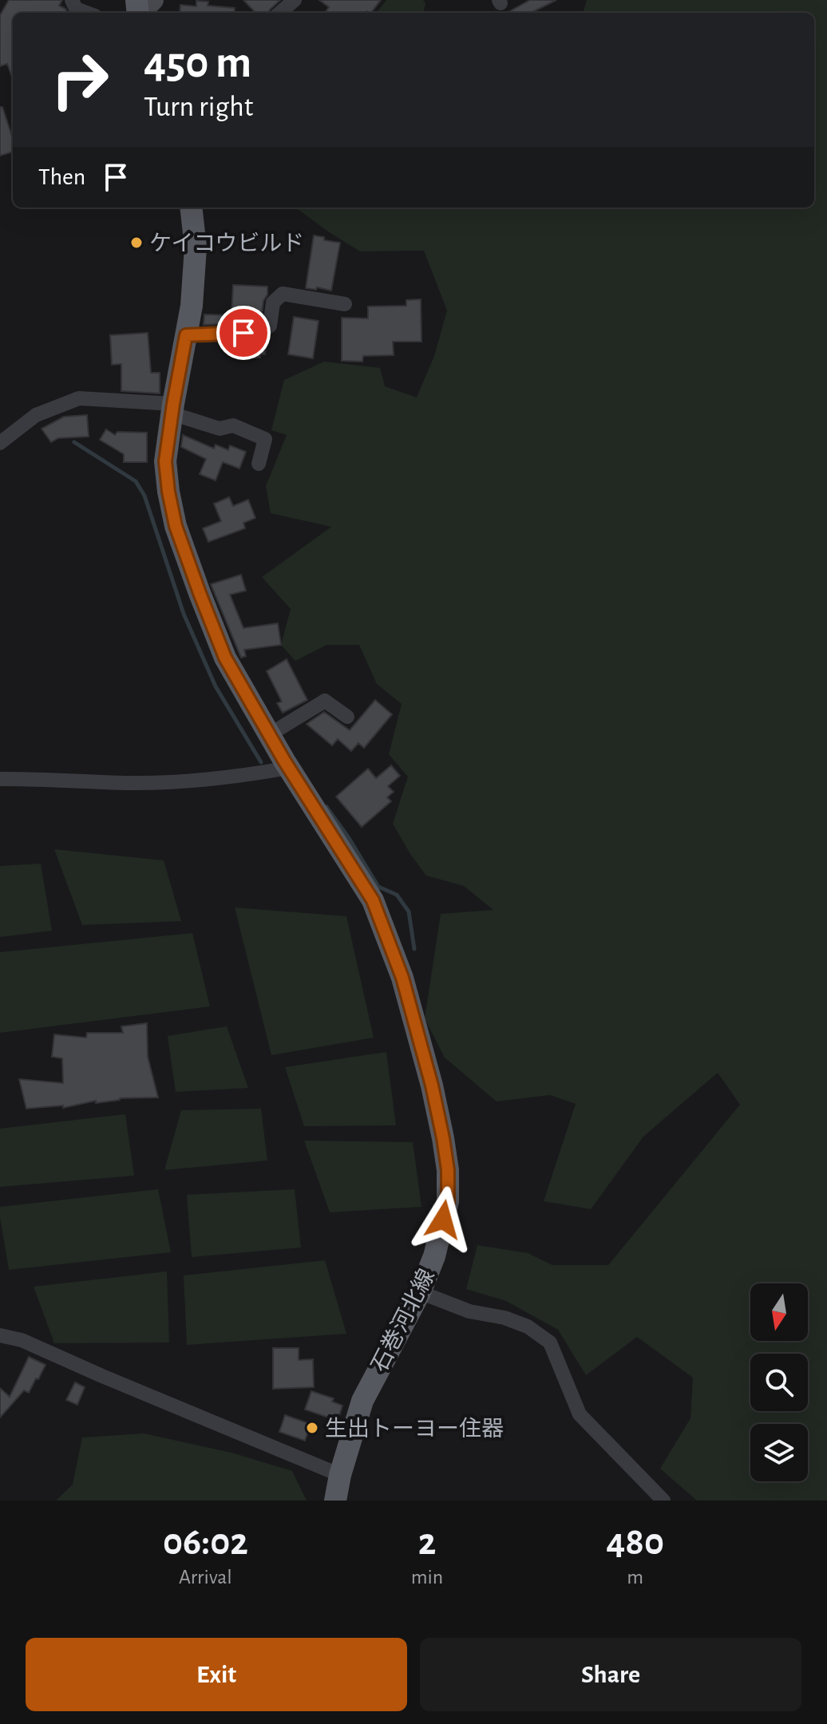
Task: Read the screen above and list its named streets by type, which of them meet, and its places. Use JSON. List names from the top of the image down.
{
  "streets": {
    "main road": ["石巻河北線"]
  },
  "places": ["ケイコウビルド", "生出トーヨー住器"],
  "north": "bottom",
  "page": {
    "turn": ["450 m", "Turn right"],
    "then": "Then",
    "eta": [
      "06:02",
      "Arrival",
      "2",
      "min",
      "480",
      "m"
    ],
    "buttons": ["Exit", "Share"]
  }
}
